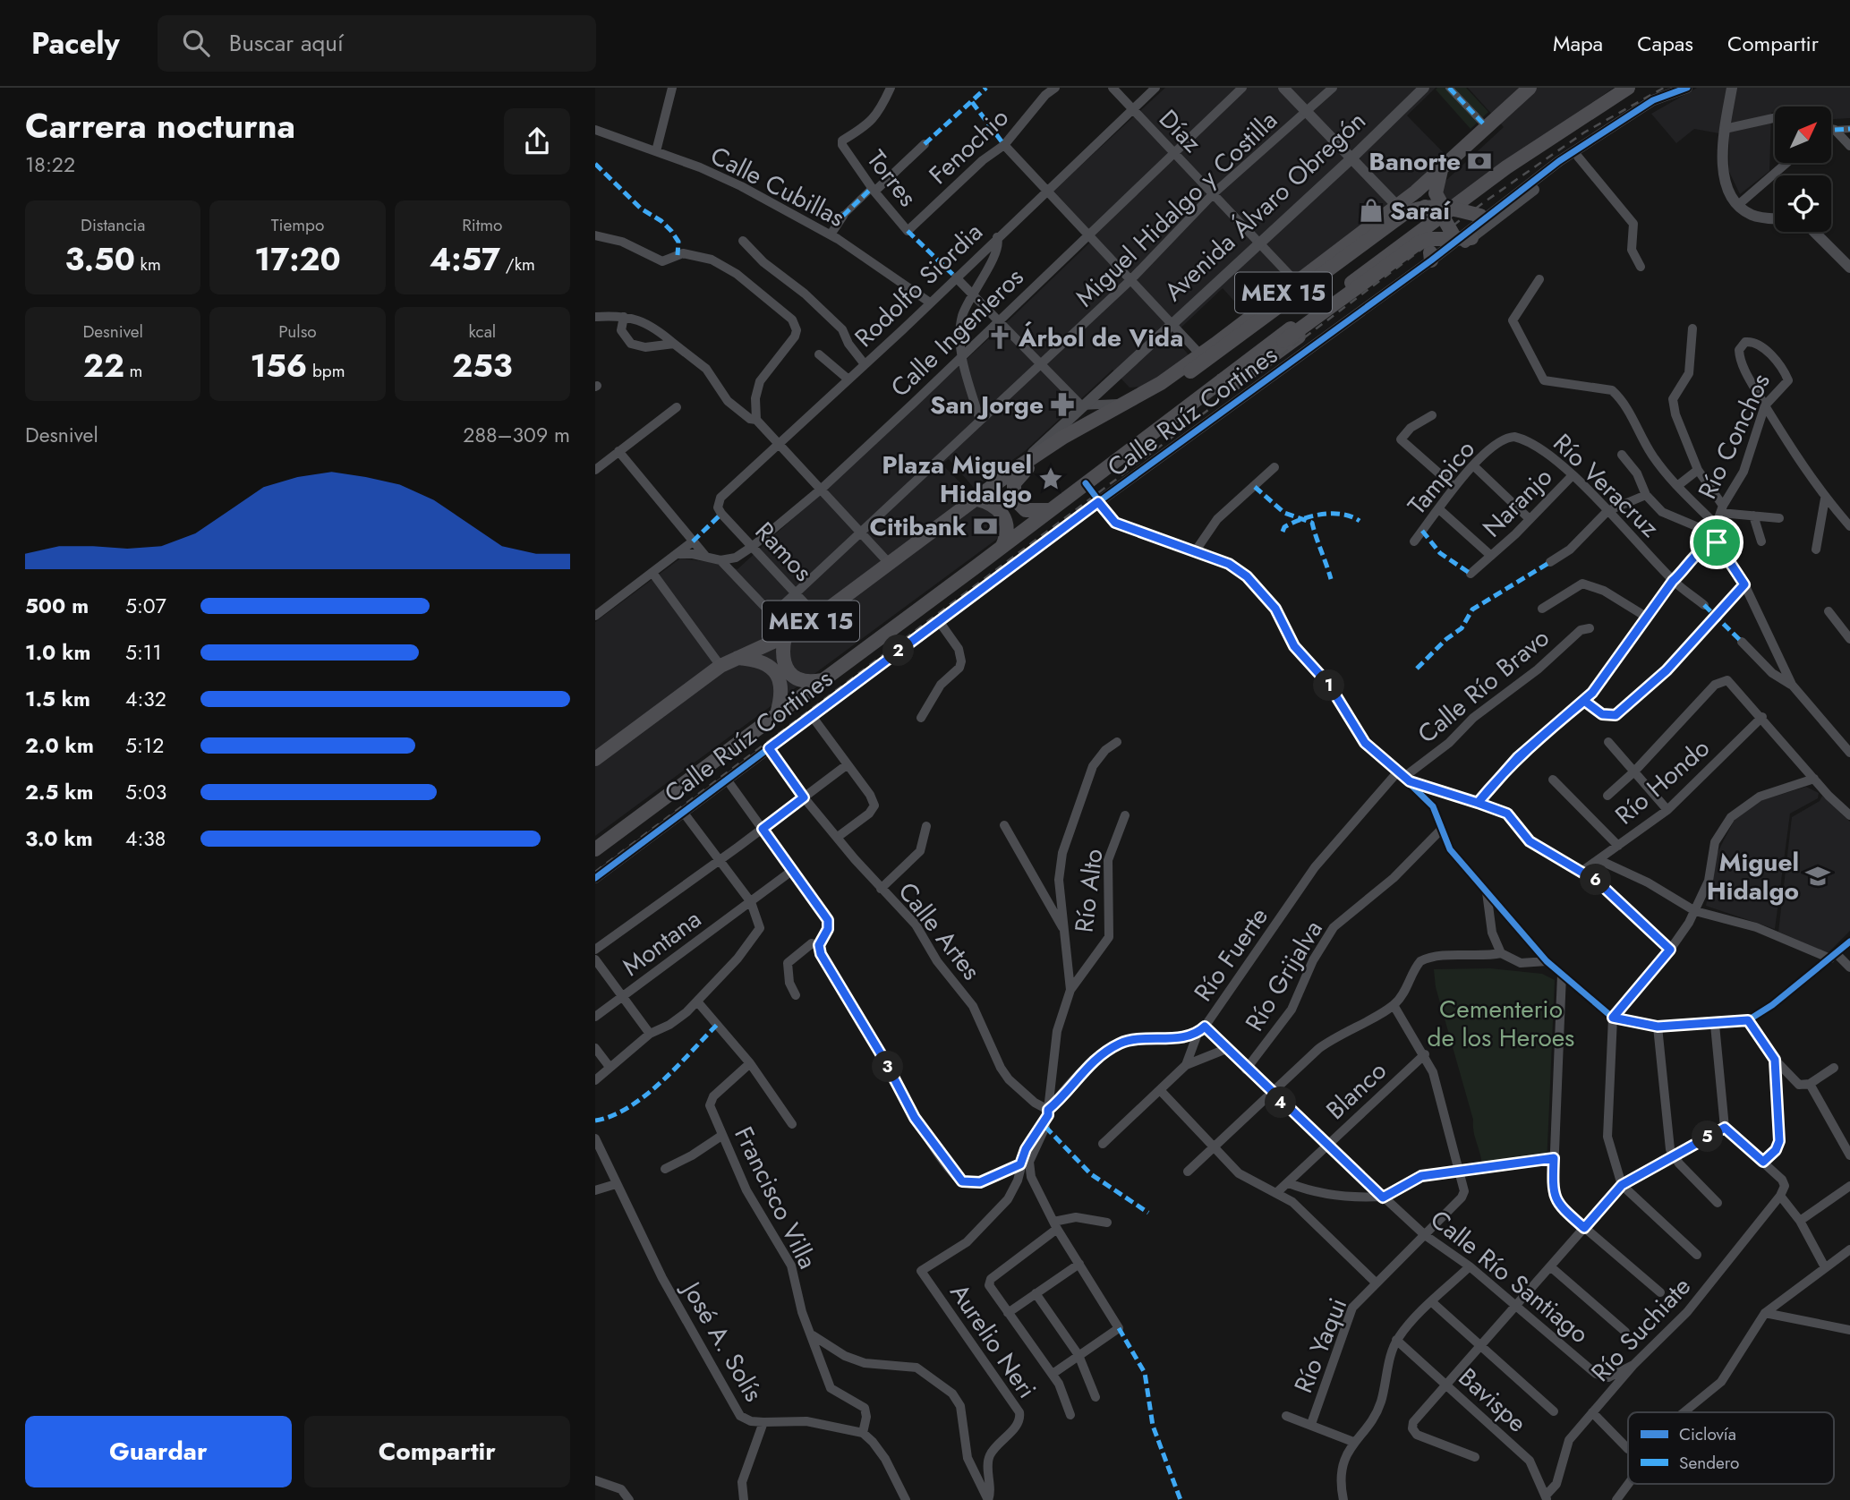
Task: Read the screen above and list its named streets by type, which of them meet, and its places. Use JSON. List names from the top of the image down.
{
  "streets": {
    "highway": ["Avenida Álvaro Obregón", "MEX 15"],
    "street": [
      "Díaz",
      "Fenochio",
      "Torres",
      "Calle Cubillas",
      "Miguel Hidalgo y Costilla",
      "Rodolfo Siordia",
      "Calle Ingenieros",
      "Calle Ruíz Cortines",
      "Río Conchos",
      "Tampico",
      "Río Veracruz",
      "Naranjo",
      "Ramos",
      "Calle Río Bravo",
      "Río Hondo",
      "Río Alto",
      "Calle Artes",
      "Montana",
      "Río Fuerte",
      "Río Grijalva",
      "Blanco",
      "Francisco Villa",
      "Calle Río Santiago",
      "Río Suchiate",
      "Aurelio Neri",
      "José A. Solís",
      "Río Yaqui",
      "Bavispe"
    ]
  },
  "crossings": [
    ["Díaz", "Avenida Álvaro Obregón"],
    ["Díaz", "Miguel Hidalgo y Costilla"],
    ["Díaz", "Rodolfo Siordia"],
    ["Díaz", "MEX 15"],
    ["Díaz", "Calle Ingenieros"],
    ["Fenochio", "Torres"],
    ["Calle Cubillas", "Rodolfo Siordia"],
    ["Avenida Álvaro Obregón", "MEX 15"],
    ["Avenida Álvaro Obregón", "Ramos"],
    ["Miguel Hidalgo y Costilla", "Ramos"],
    ["Rodolfo Siordia", "Ramos"],
    ["MEX 15", "Calle Ruíz Cortines"],
    ["Calle Ingenieros", "Ramos"],
    ["Calle Ruíz Cortines", "Calle Artes"],
    ["Tampico", "Río Veracruz"],
    ["Río Veracruz", "Naranjo"],
    ["Calle Río Bravo", "Río Fuerte"],
    ["Río Alto", "Calle Artes"],
    ["Río Alto", "Río Fuerte"],
    ["Calle Artes", "Río Fuerte"],
    ["Río Fuerte", "Calle Río Santiago"],
    ["Río Grijalva", "Calle Río Santiago"],
    ["Blanco", "Calle Río Santiago"],
    ["Francisco Villa", "José A. Solís"],
    ["Calle Río Santiago", "Río Suchiate"],
    ["Calle Río Santiago", "Río Yaqui"],
    ["Río Suchiate", "Bavispe"]
  ],
  "parks": ["Cementerio de los Heroes"],
  "places": {
    "bank": ["Banorte", "Citibank"],
    "shop": ["Saraí"],
    "church": ["Árbol de Vida"],
    "pharmacy": ["San Jorge"],
    "place": ["Plaza Miguel Hidalgo"],
    "school or university": ["Miguel Hidalgo"]
  },
  "legend": ["Ciclovía", "Sendero"],
  "north": "top right",
  "page": {
    "header": "Pacely",
    "search": "Buscar aquí",
    "nav": ["Mapa", "Capas", "Compartir"],
    "heading": ["Carrera nocturna", "18:22"],
    "stats": [
      ["Distancia", "3.50 km"],
      ["Tiempo", "17:20"],
      ["Ritmo", "4:57 /km"],
      ["Desnivel", "22 m"],
      ["Pulso", "156 bpm"],
      ["kcal", "253"]
    ],
    "chart": ["Desnivel", "288–309 m"],
    "list": [
      {
        "name": "500 m",
        "note": "5:07"
      },
      {
        "name": "1.0 km",
        "note": "5:11"
      },
      {
        "name": "1.5 km",
        "note": "4:32"
      },
      {
        "name": "2.0 km",
        "note": "5:12"
      },
      {
        "name": "2.5 km",
        "note": "5:03"
      },
      {
        "name": "3.0 km",
        "note": "4:38"
      }
    ],
    "pins": [
      "2",
      "1",
      "6",
      "3",
      "4",
      "5"
    ],
    "buttons": ["Guardar", "Compartir"]
  }
}
